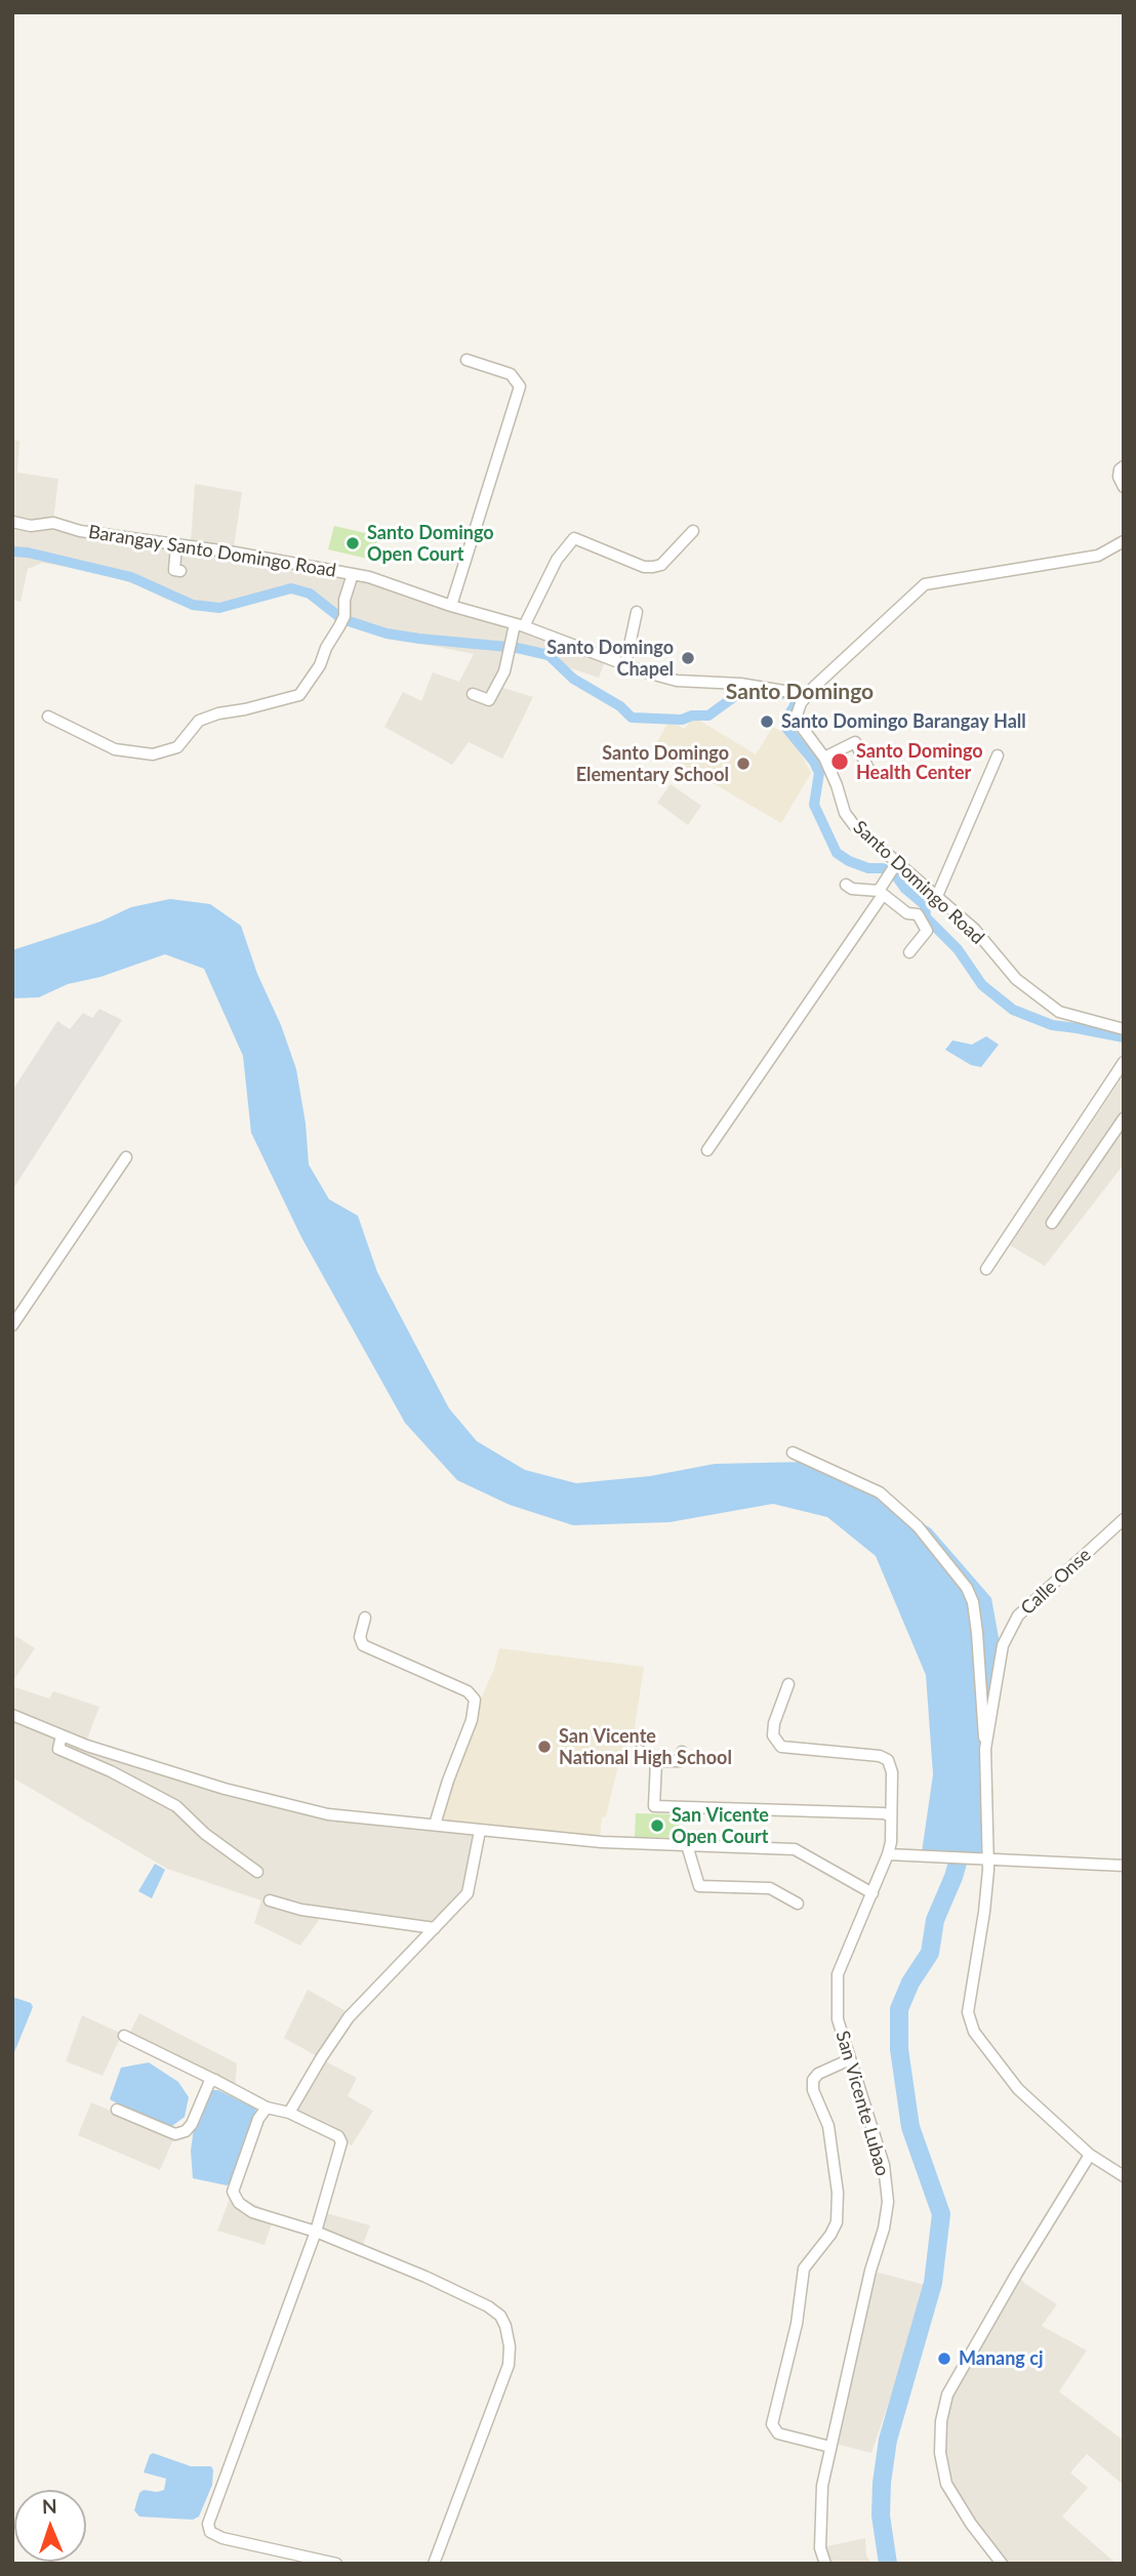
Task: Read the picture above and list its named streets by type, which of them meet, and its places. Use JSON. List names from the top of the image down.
{
  "streets": {
    "street": [
      "Barangay Santo Domingo Road",
      "Santo Domingo Road",
      "Calle Onse",
      "San Vicente Lubao"
    ]
  },
  "crossings": [
    ["Barangay Santo Domingo Road", "Santo Domingo Road"]
  ],
  "districts": ["Santo Domingo"],
  "places": [
    "Santo Domingo Open Court",
    "Santo Domingo Chapel",
    "Santo Domingo Barangay Hall",
    "Santo Domingo Health Center",
    "Santo Domingo Elementary School",
    "San Vicente National High School",
    "San Vicente Open Court",
    "Manang cj"
  ],
  "north": "top"
}
